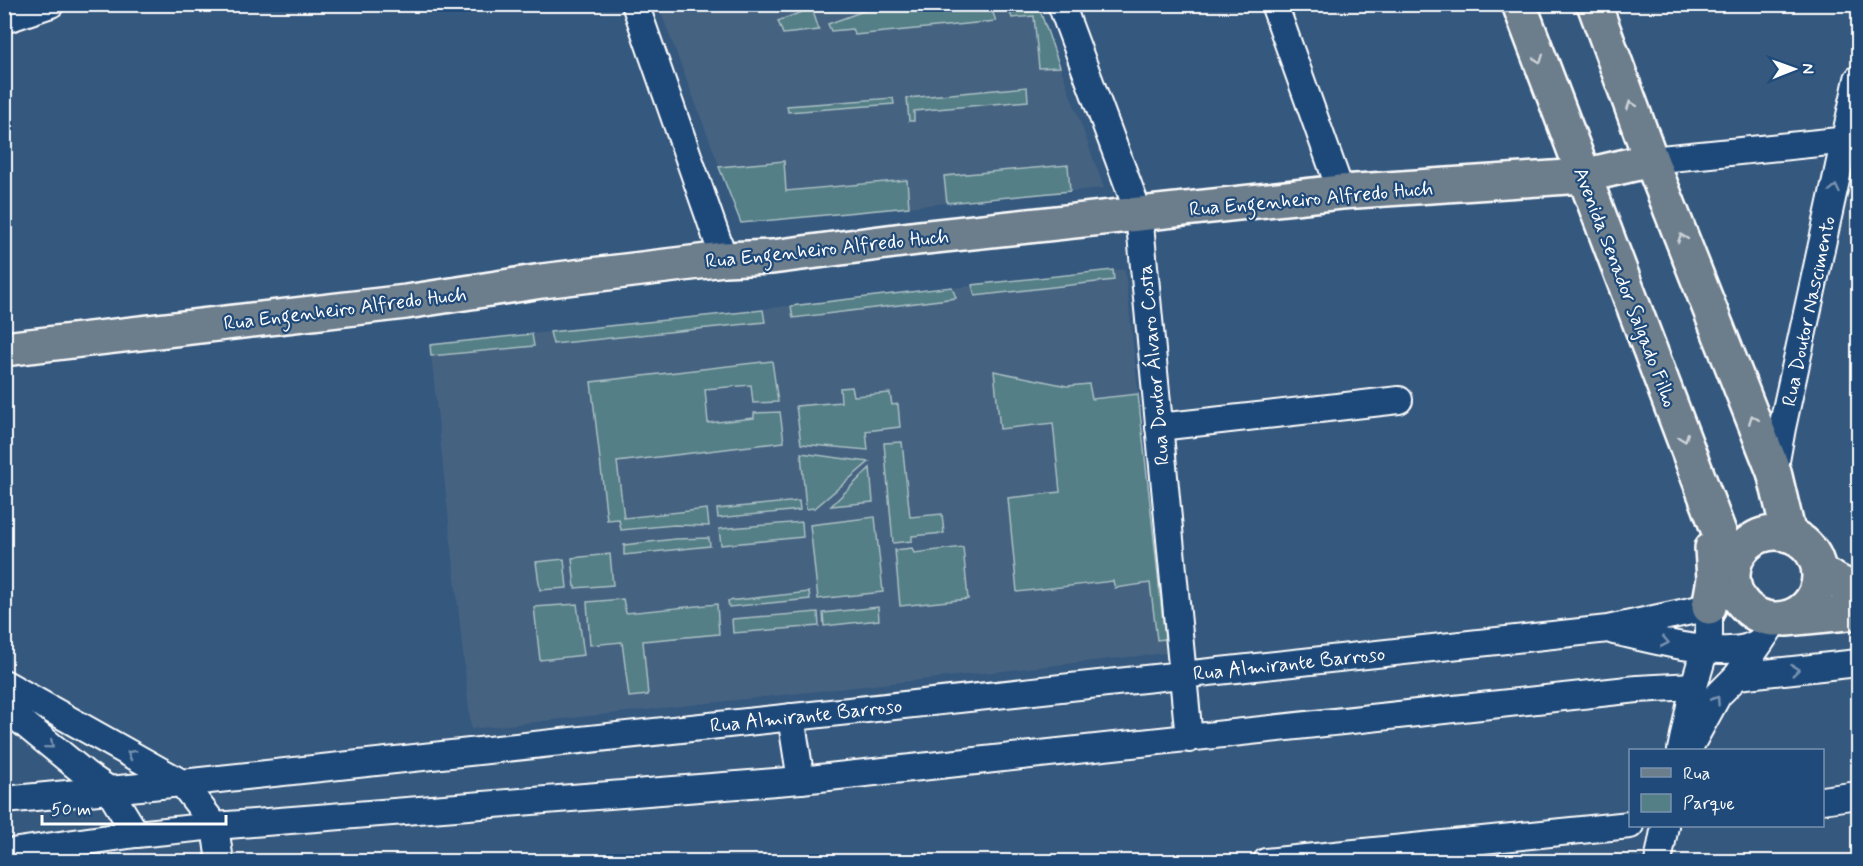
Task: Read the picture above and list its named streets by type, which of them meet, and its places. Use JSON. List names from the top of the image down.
{
  "streets": {
    "main road": ["Rua Engenheiro Alfredo Huch", "Avenida Senador Salgado Filho", "Rua Almirante Barroso"],
    "street": ["Rua Doutor Nascimento", "Rua Doutor Álvaro Costa"]
  },
  "crossings": [
    ["Rua Engenheiro Alfredo Huch", "Avenida Senador Salgado Filho"],
    ["Rua Engenheiro Alfredo Huch", "Rua Doutor Álvaro Costa"],
    ["Avenida Senador Salgado Filho", "Rua Almirante Barroso"],
    ["Rua Doutor Álvaro Costa", "Rua Almirante Barroso"]
  ],
  "one_way": ["Rua Doutor Nascimento"],
  "legend": ["Rua", "Parque"],
  "scale_bar": "50 m",
  "north": "right"
}
